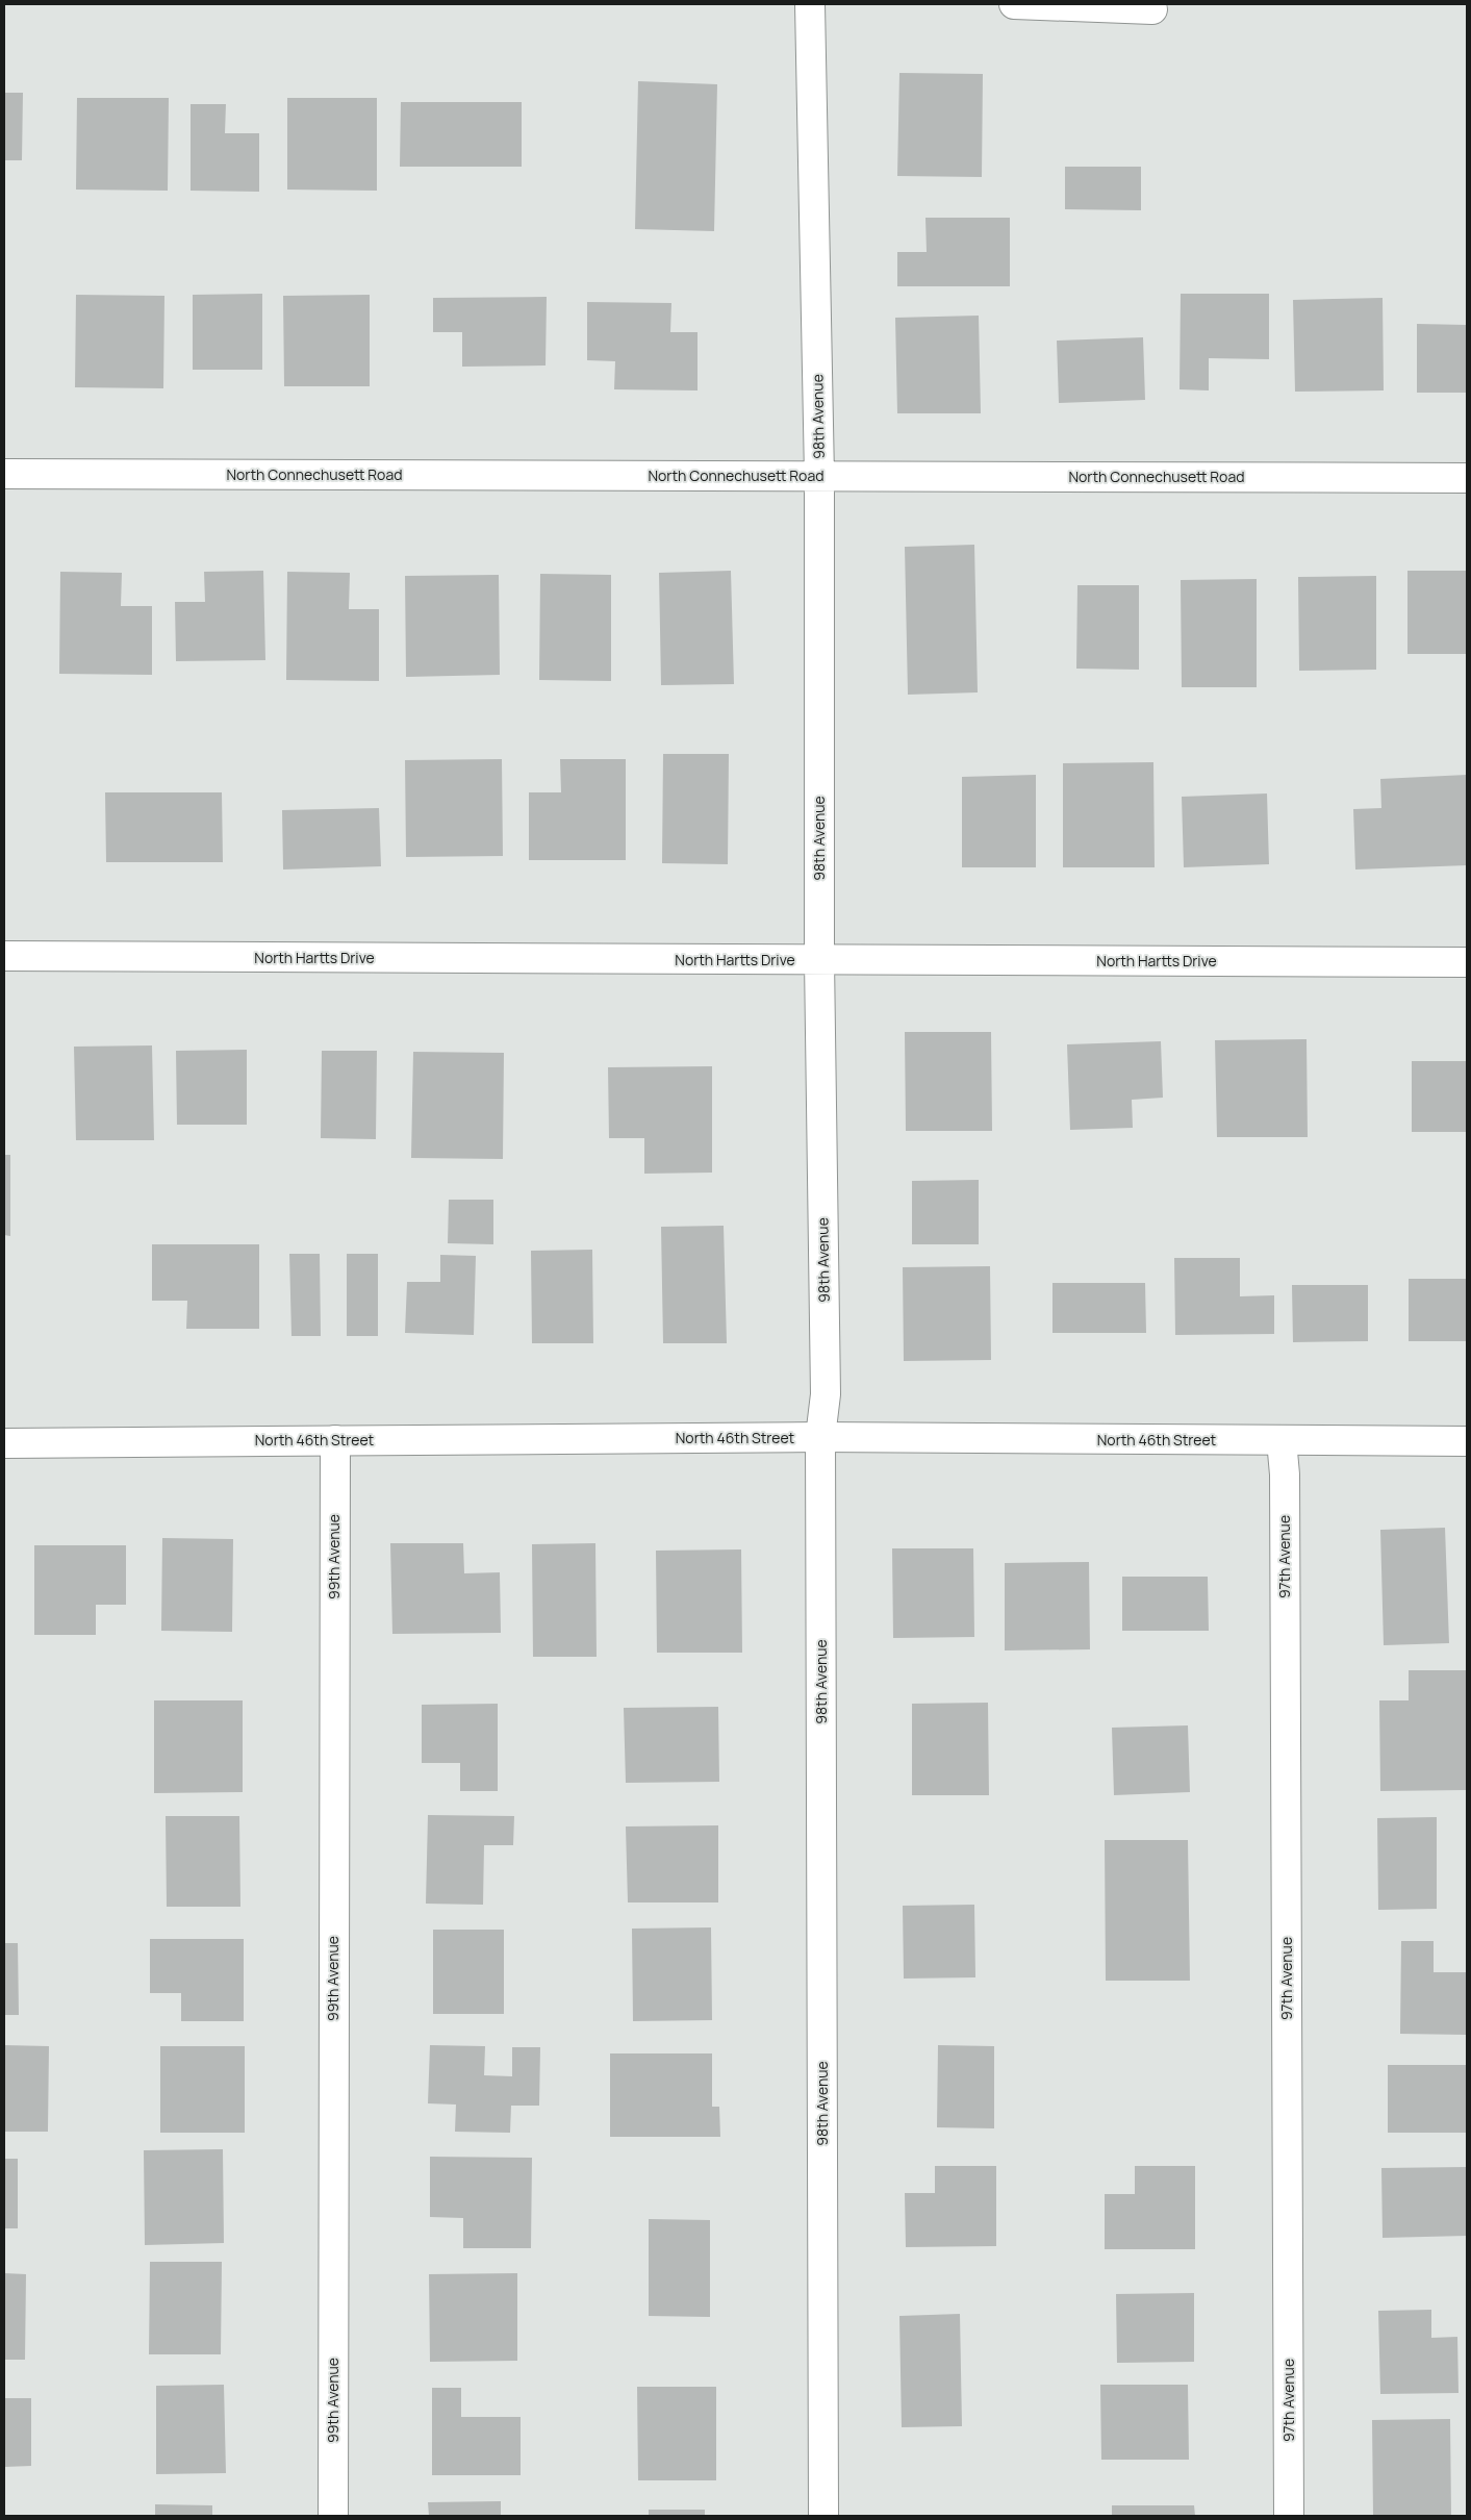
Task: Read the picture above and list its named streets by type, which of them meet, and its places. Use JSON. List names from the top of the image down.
{
  "streets": {
    "street": [
      "98th Avenue",
      "North Connechusett Road",
      "North Hartts Drive",
      "North 46th Street",
      "99th Avenue",
      "97th Avenue"
    ]
  },
  "crossings": [
    ["98th Avenue", "North Connechusett Road"],
    ["98th Avenue", "North Hartts Drive"],
    ["98th Avenue", "North 46th Street"],
    ["North 46th Street", "99th Avenue"],
    ["North 46th Street", "97th Avenue"]
  ]
}
